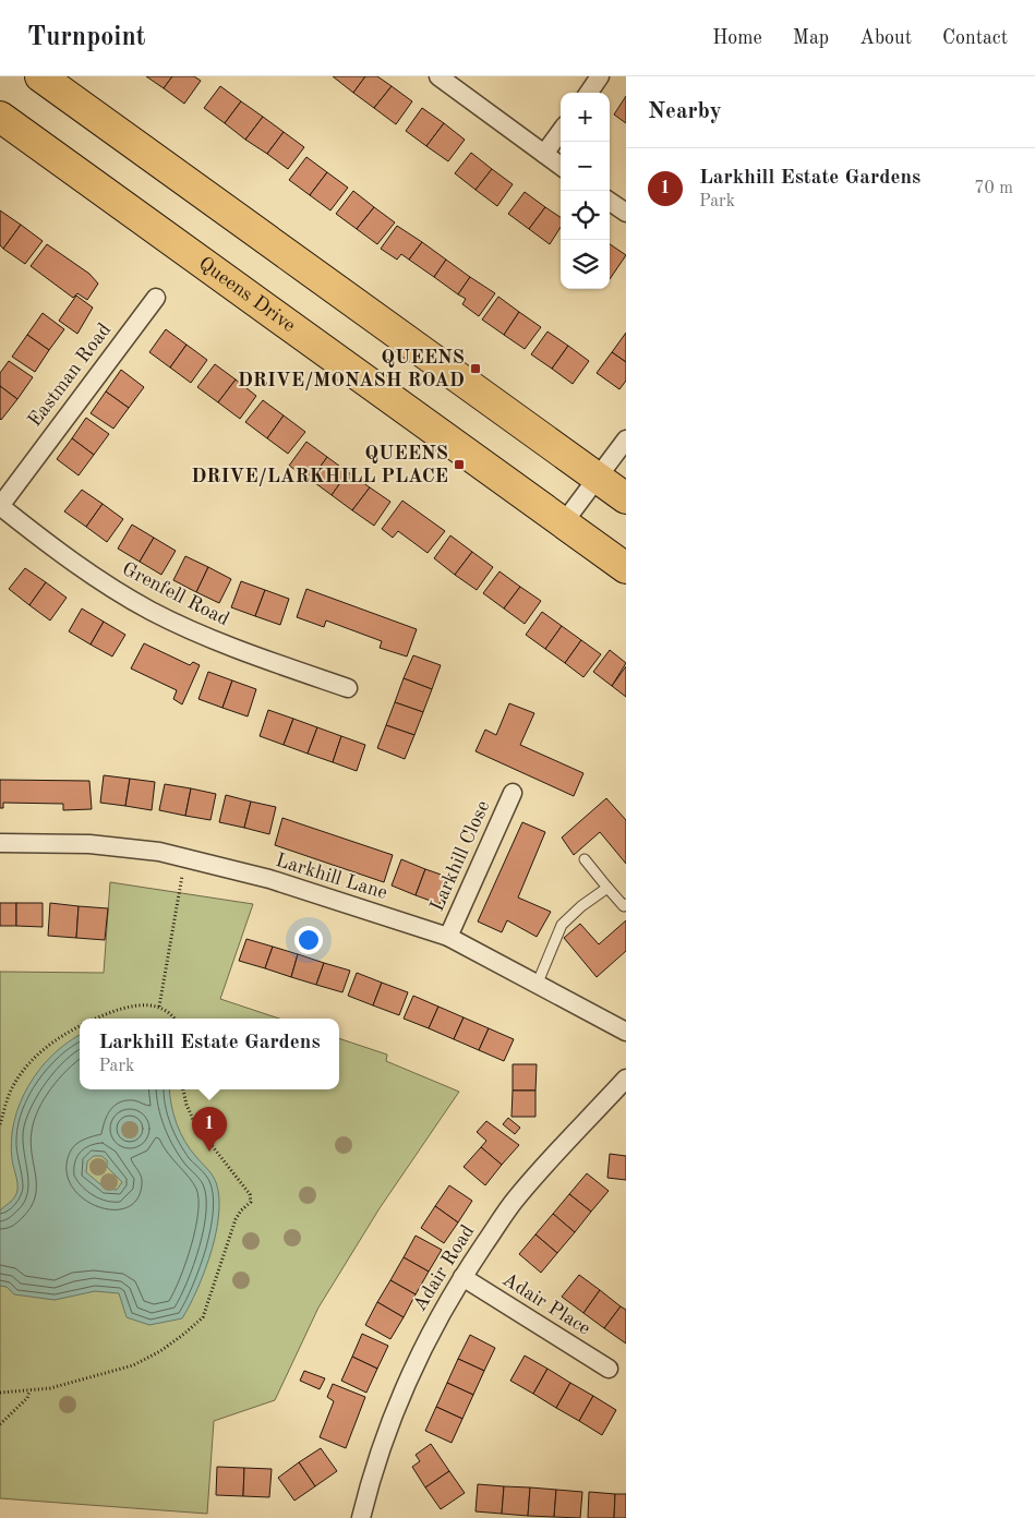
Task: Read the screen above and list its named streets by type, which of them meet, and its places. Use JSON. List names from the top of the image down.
{
  "streets": {
    "highway": ["Queens Drive"],
    "street": [
      "Eastman Road",
      "Grenfell Road",
      "Larkhill Close",
      "Larkhill Lane",
      "Adair Road",
      "Adair Place"
    ]
  },
  "crossings": [
    ["Eastman Road", "Grenfell Road"],
    ["Larkhill Close", "Larkhill Lane"],
    ["Adair Road", "Adair Place"]
  ],
  "places": {
    "transit": ["QUEENS DRIVE/MONASH ROAD", "QUEENS DRIVE/LARKHILL PLACE"]
  },
  "page": {
    "header": "Turnpoint",
    "nav": [
      "Home",
      "Map",
      "About",
      "Contact"
    ],
    "heading": "Nearby",
    "map_buttons": ["+", "−"],
    "list": [
      {
        "mark": "1",
        "name": "Larkhill Estate Gardens",
        "note": "Park",
        "value": "70 m"
      }
    ],
    "popup": ["Larkhill Estate Gardens", "Park"],
    "pins": "1"
  }
}
